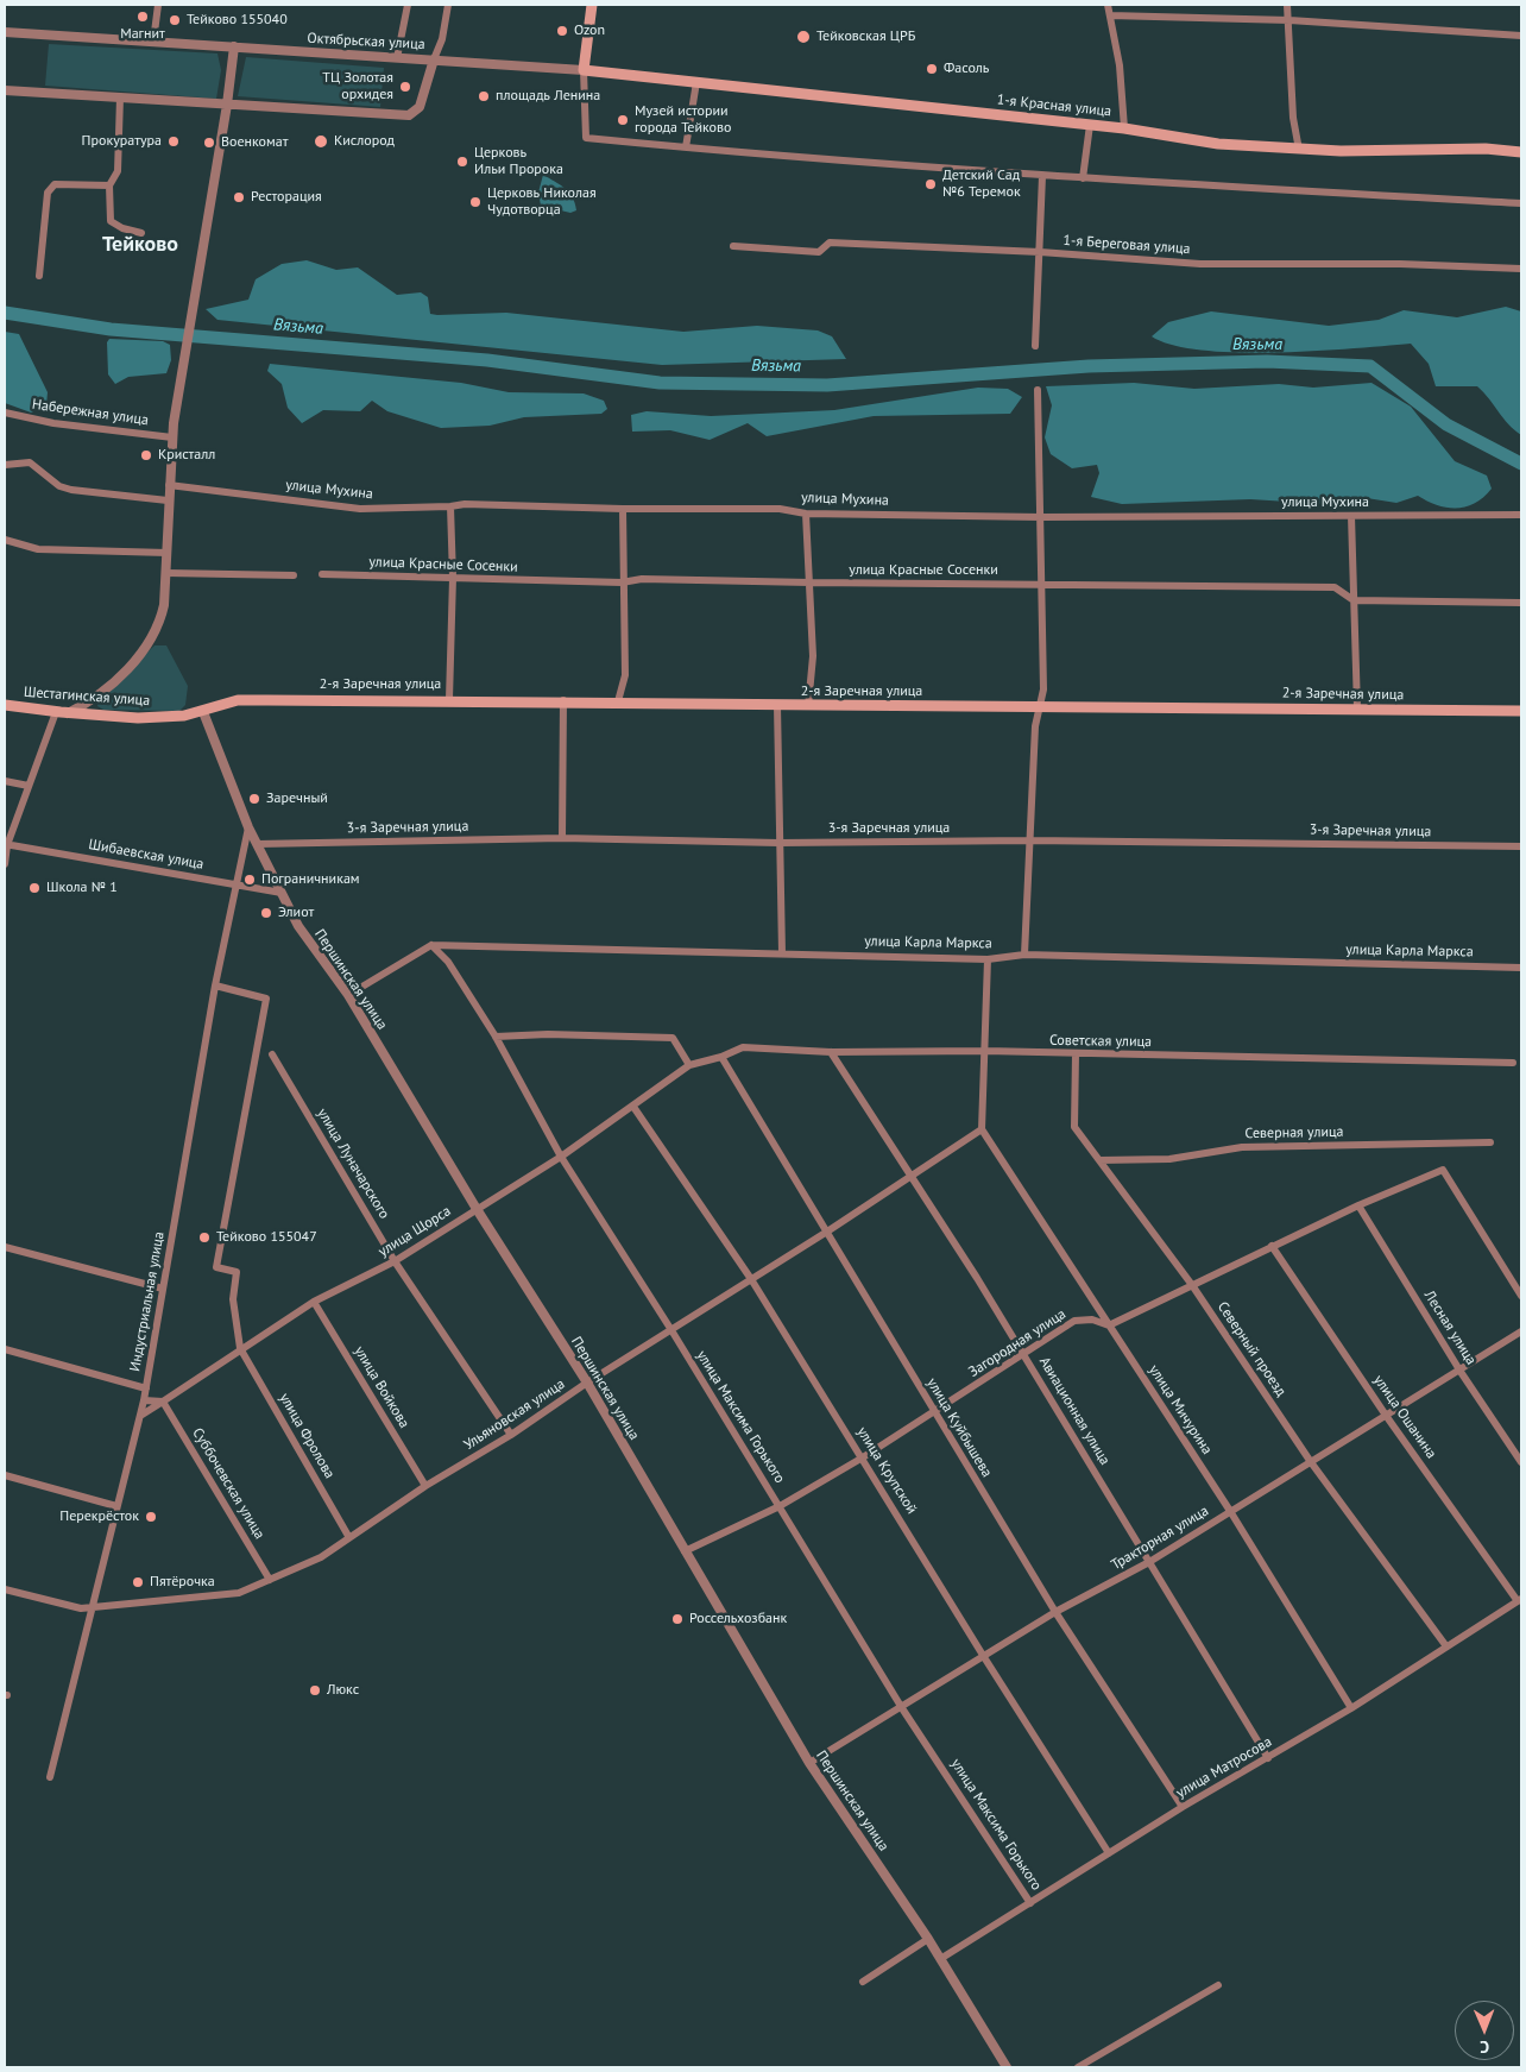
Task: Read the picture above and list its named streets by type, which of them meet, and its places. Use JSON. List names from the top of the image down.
{
  "streets": {
    "main road": ["1-я Красная улица", "2-я Заречная улица", "Шестагинская улица"],
    "street": [
      "Октябрьская улица",
      "1-я Береговая улица",
      "Набережная улица",
      "улица Мухина",
      "улица Красные Сосенки",
      "3-я Заречная улица",
      "Шибаевская улица",
      "улица Карла Маркса",
      "Першинская улица",
      "Советская улица",
      "Северная улица",
      "улица Луначарского",
      "улица Щорса",
      "Индустриальная улица",
      "Лесная улица",
      "Загородная улица",
      "Северный проезд",
      "улица Войкова",
      "улица Мичурина",
      "Авиационная улица",
      "Ульяновская улица",
      "улица Максима Горького",
      "улица Ошанина",
      "улица Куйбышева",
      "улица Фролова",
      "улица Крупской",
      "Суббочевская улица",
      "Тракторная улица",
      "улица Матросова"
    ]
  },
  "crossings": [
    ["Октябрьская улица", "1-я Красная улица"],
    ["2-я Заречная улица", "Шестагинская улица"],
    ["2-я Заречная улица", "Першинская улица"],
    ["Шестагинская улица", "Першинская улица"],
    ["3-я Заречная улица", "Першинская улица"],
    ["Шибаевская улица", "Першинская улица"],
    ["Шибаевская улица", "Индустриальная улица"],
    ["улица Карла Маркса", "улица Максима Горького"],
    ["Першинская улица", "улица Щорса"],
    ["Першинская улица", "Индустриальная улица"],
    ["Першинская улица", "Загородная улица"],
    ["Першинская улица", "Ульяновская улица"],
    ["Першинская улица", "Тракторная улица"],
    ["Першинская улица", "улица Матросова"],
    ["Советская улица", "улица Щорса"],
    ["Советская улица", "Северный проезд"],
    ["Советская улица", "Авиационная улица"],
    ["Советская улица", "улица Куйбышева"],
    ["Северная улица", "Северный проезд"],
    ["улица Луначарского", "улица Щорса"],
    ["улица Луначарского", "Ульяновская улица"],
    ["улица Щорса", "Индустриальная улица"],
    ["улица Щорса", "улица Войкова"],
    ["улица Щорса", "улица Максима Горького"],
    ["улица Щорса", "улица Фролова"],
    ["улица Щорса", "улица Крупской"],
    ["улица Щорса", "Суббочевская улица"],
    ["Индустриальная улица", "Ульяновская улица"],
    ["Лесная улица", "Тракторная улица"],
    ["Загородная улица", "улица Мичурина"],
    ["Загородная улица", "Авиационная улица"],
    ["Загородная улица", "улица Максима Горького"],
    ["Загородная улица", "улица Куйбышева"],
    ["Загородная улица", "улица Крупской"],
    ["Северный проезд", "Тракторная улица"],
    ["Северный проезд", "улица Матросова"],
    ["улица Войкова", "Ульяновская улица"],
    ["улица Мичурина", "Ульяновская улица"],
    ["улица Мичурина", "Тракторная улица"],
    ["улица Мичурина", "улица Матросова"],
    ["Авиационная улица", "Ульяновская улица"],
    ["Авиационная улица", "Тракторная улица"],
    ["Авиационная улица", "улица Матросова"],
    ["Ульяновская улица", "улица Максима Горького"],
    ["Ульяновская улица", "улица Куйбышева"],
    ["Ульяновская улица", "улица Фролова"],
    ["Ульяновская улица", "улица Крупской"],
    ["Ульяновская улица", "Суббочевская улица"],
    ["улица Максима Горького", "Тракторная улица"],
    ["улица Максима Горького", "улица Матросова"],
    ["улица Ошанина", "Тракторная улица"],
    ["улица Ошанина", "улица Матросова"],
    ["улица Куйбышева", "Тракторная улица"],
    ["улица Куйбышева", "улица Матросова"],
    ["улица Крупской", "Тракторная улица"],
    ["улица Крупской", "улица Матросова"]
  ],
  "districts": ["Тейково"],
  "water": ["Вязьма"],
  "places": [
    "Магнит",
    "Тейково 155040",
    "Ozon",
    "Тейковская ЦРБ",
    "Фасоль",
    "ТЦ Золотая орхидея",
    "площадь Ленина",
    "Музей истории города Тейково",
    "Прокуратура",
    "Кислород",
    "Военкомат",
    "Церковь Ильи Пророка",
    "Детский Сад №6 Теремок",
    "Ресторация",
    "Церковь Николая Чудотворца",
    "Кристалл",
    "Заречный",
    "Пограничникам",
    "Школа № 1",
    "Элиот",
    "Тейково 155047",
    "Перекрёсток",
    "Пятёрочка",
    "Россельхозбанк",
    "Люкс"
  ],
  "north": "bottom"
}
